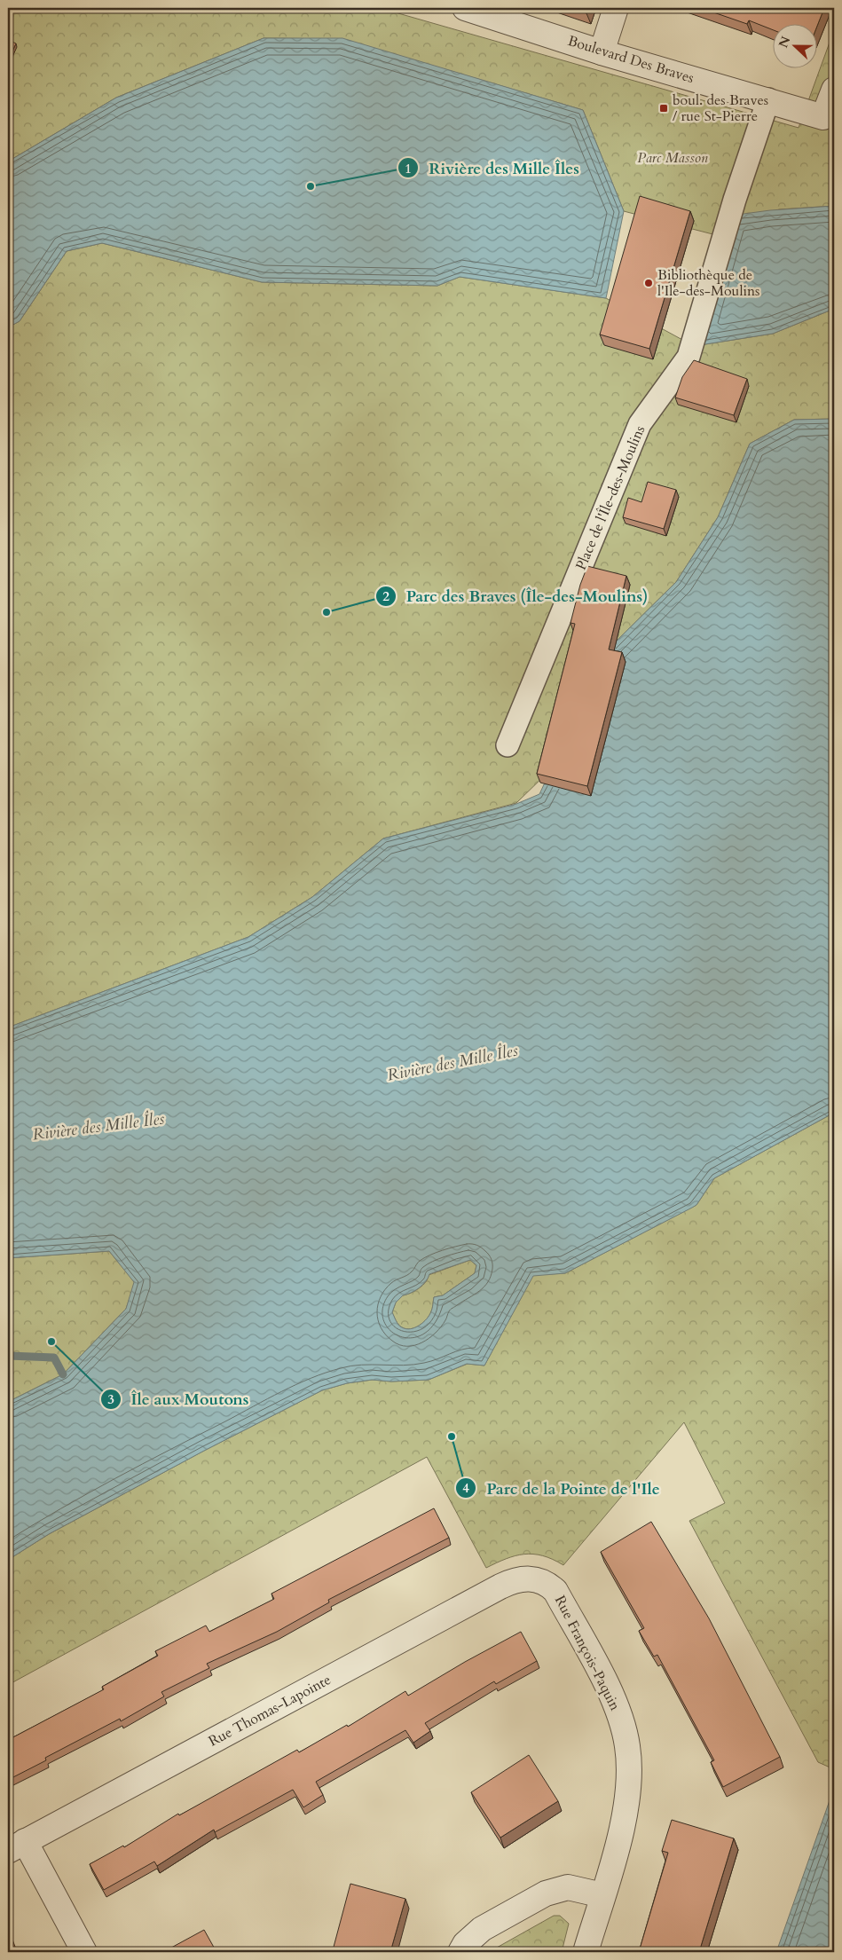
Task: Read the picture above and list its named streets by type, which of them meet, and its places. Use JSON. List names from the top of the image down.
{
  "streets": {
    "street": [
      "Boulevard Des Braves",
      "Place de l'Île-des-Moulins",
      "Rue François-Paquin",
      "Rue Thomas-Lapointe"
    ]
  },
  "crossings": [
    ["Boulevard Des Braves", "Place de l'Île-des-Moulins"],
    ["Rue François-Paquin", "Rue Thomas-Lapointe"]
  ],
  "water": ["Rivière des Mille Îles"],
  "parks": ["Parc Masson"],
  "places": {
    "transit": ["boul. des Braves / rue St-Pierre"],
    "other": [
      "Rivière des Mille Îles",
      "Bibliothèque de l'Ile-des-Moulins",
      "Parc des Braves (Île-des-Moulins)",
      "Île aux Moutons",
      "Parc de la Pointe de l'Ile"
    ]
  },
  "north": "left"
}
